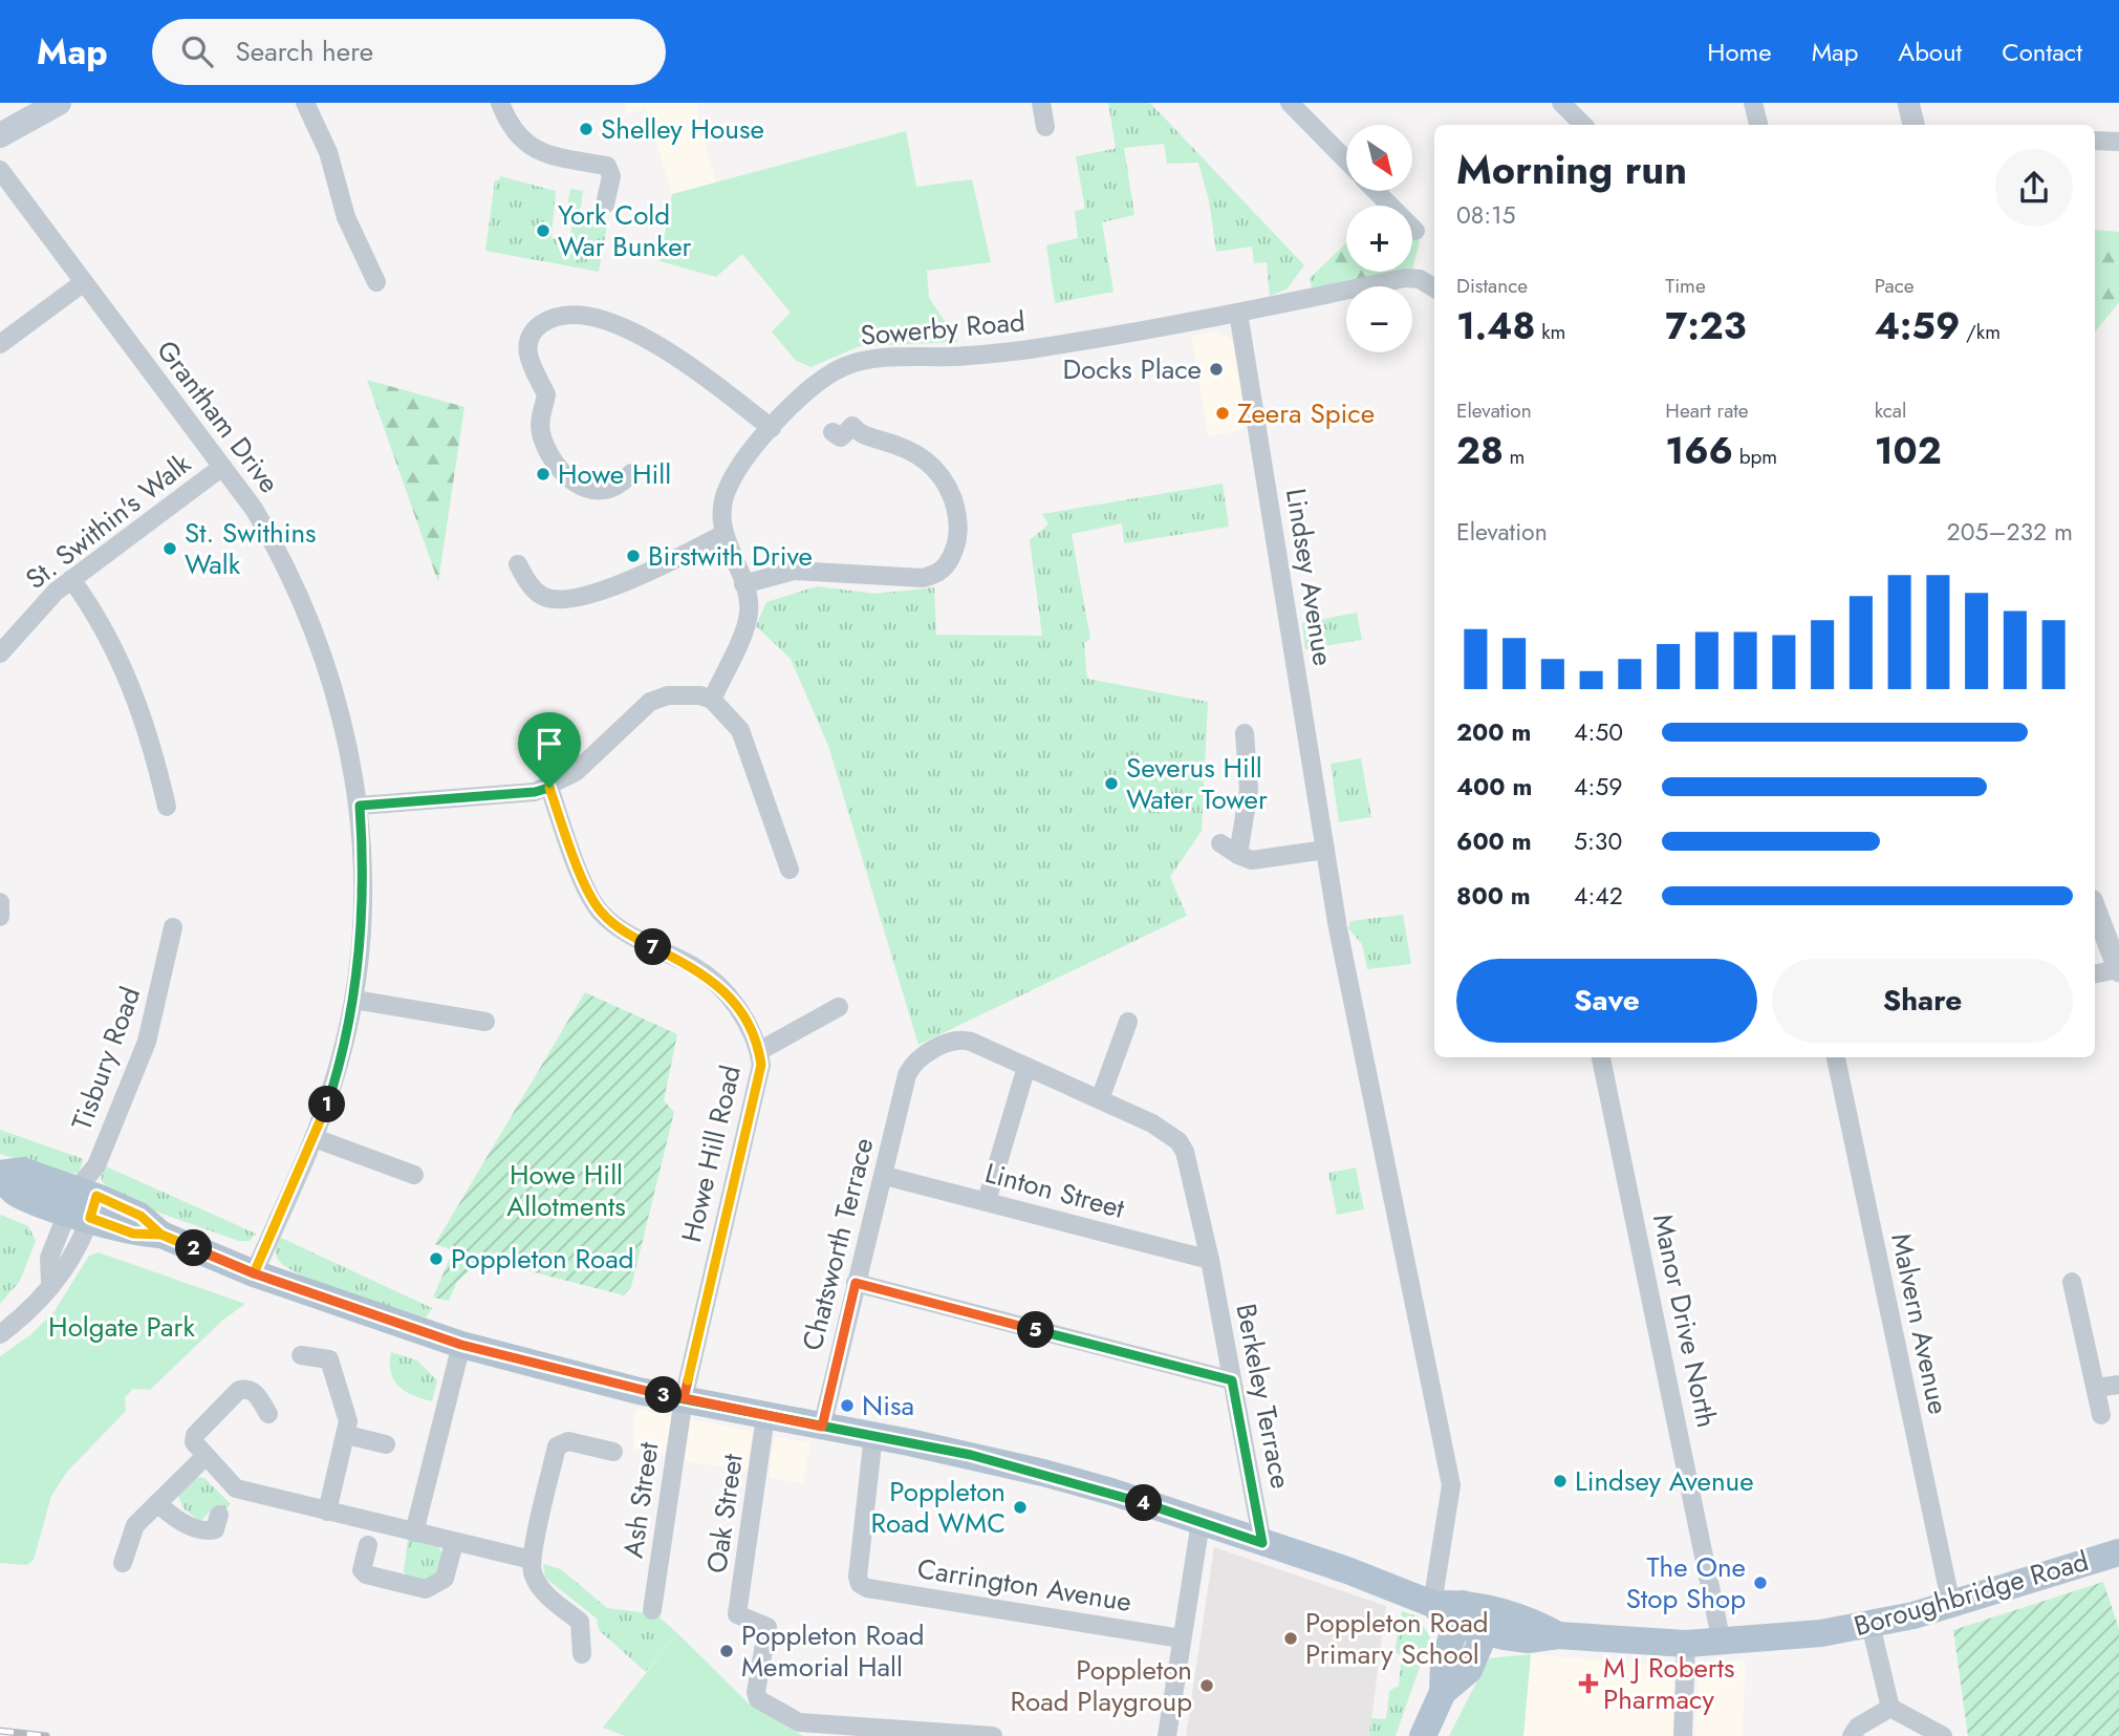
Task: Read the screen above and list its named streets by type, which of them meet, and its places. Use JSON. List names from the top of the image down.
{
  "streets": {
    "main road": ["Boroughbridge Road"],
    "street": [
      "Sowerby Road",
      "Grantham Drive",
      "St. Swithin's Walk",
      "Lindsey Avenue",
      "Tisbury Road",
      "Howe Hill Road",
      "Linton Street",
      "Chatsworth Terrace",
      "Manor Drive North",
      "Malvern Avenue",
      "Berkeley Terrace",
      "Ash Street",
      "Oak Street",
      "Carrington Avenue"
    ]
  },
  "crossings": [
    ["Sowerby Road", "Lindsey Avenue"],
    ["Grantham Drive", "St. Swithin's Walk"],
    ["Lindsey Avenue", "Boroughbridge Road"],
    ["Howe Hill Road", "Ash Street"],
    ["Linton Street", "Chatsworth Terrace"],
    ["Linton Street", "Berkeley Terrace"],
    ["Chatsworth Terrace", "Berkeley Terrace"],
    ["Manor Drive North", "Boroughbridge Road"],
    ["Malvern Avenue", "Boroughbridge Road"],
    ["Berkeley Terrace", "Boroughbridge Road"]
  ],
  "parks": ["Howe Hill Allotments", "Holgate Park"],
  "places": {
    "other": [
      "Shelley House",
      "York Cold War Bunker",
      "Docks Place",
      "Zeera Spice",
      "Howe Hill",
      "St. Swithins Walk",
      "Birstwith Drive",
      "Severus Hill Water Tower",
      "Poppleton Road",
      "Nisa",
      "Lindsey Avenue",
      "Poppleton Road WMC",
      "The One Stop Shop",
      "Poppleton Road Primary School",
      "Poppleton Road Memorial Hall",
      "Poppleton Road Playgroup"
    ],
    "health": ["M J Roberts Pharmacy"]
  },
  "north": "bottom right",
  "page": {
    "header": "Map",
    "search": "Search here",
    "nav": [
      "Home",
      "Map",
      "About",
      "Contact"
    ],
    "map_buttons": ["+", "−"],
    "heading": ["Morning run", "08:15"],
    "stats": [
      ["Distance", "1.48 km"],
      ["Time", "7:23"],
      ["Pace", "4:59 /km"],
      ["Elevation", "28 m"],
      ["Heart rate", "166 bpm"],
      ["kcal", "102"]
    ],
    "chart": ["Elevation", "205–232 m"],
    "list": [
      {
        "name": "200 m",
        "note": "4:50"
      },
      {
        "name": "400 m",
        "note": "4:59"
      },
      {
        "name": "600 m",
        "note": "5:30"
      },
      {
        "name": "800 m",
        "note": "4:42"
      }
    ],
    "pins": [
      "7",
      "1",
      "2",
      "5",
      "3",
      "4"
    ],
    "buttons": ["Save", "Share"]
  }
}
